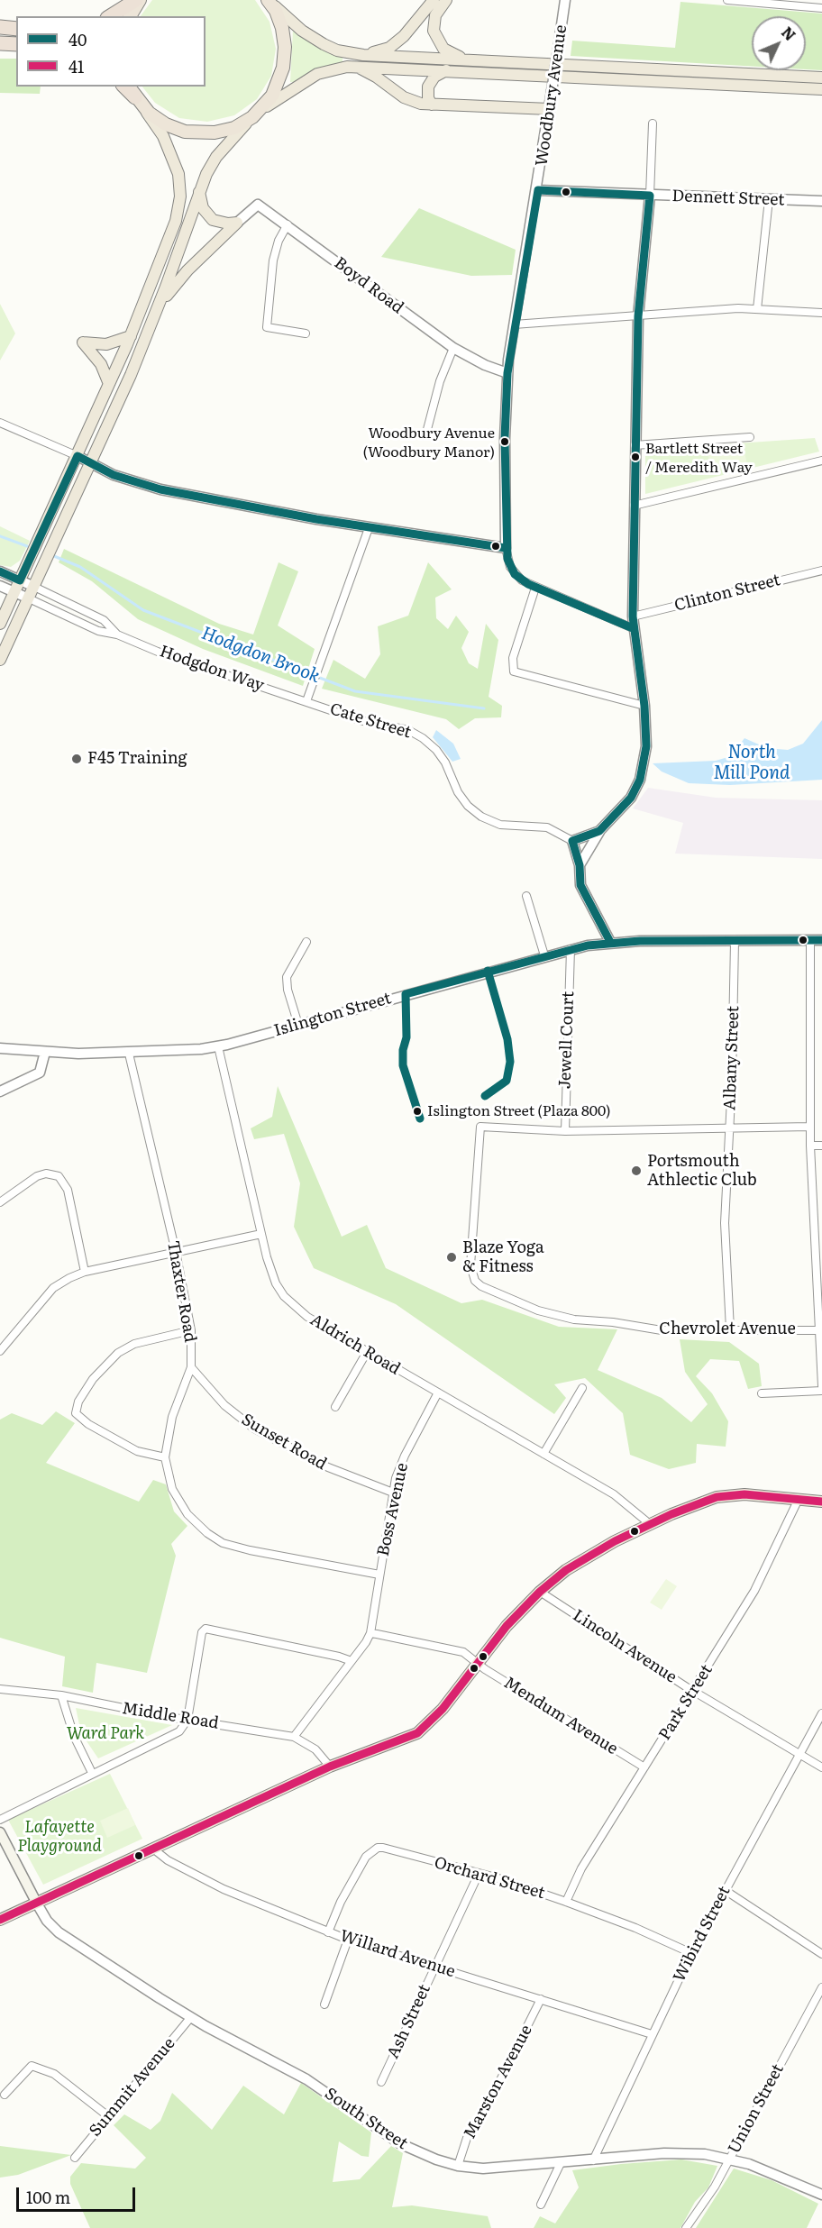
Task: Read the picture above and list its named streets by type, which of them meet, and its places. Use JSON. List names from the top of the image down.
{
  "streets": {
    "main road": ["South Street"],
    "street": [
      "Woodbury Avenue",
      "Dennett Street",
      "Boyd Road",
      "Clinton Street",
      "Hodgdon Way",
      "Cate Street",
      "Islington Street",
      "Jewell Court",
      "Albany Street",
      "Thaxter Road",
      "Chevrolet Avenue",
      "Aldrich Road",
      "Sunset Road",
      "Boss Avenue",
      "Lincoln Avenue",
      "Park Street",
      "Middle Road",
      "Mendum Avenue",
      "Orchard Street",
      "Wibird Street",
      "Willard Avenue",
      "Ash Street",
      "Marston Avenue",
      "Summit Avenue",
      "Union Street"
    ]
  },
  "crossings": [
    ["Woodbury Avenue", "Dennett Street"],
    ["Woodbury Avenue", "Boyd Road"],
    ["Hodgdon Way", "Cate Street"],
    ["Islington Street", "Jewell Court"],
    ["Islington Street", "Albany Street"],
    ["Islington Street", "Thaxter Road"],
    ["Islington Street", "Aldrich Road"],
    ["Jewell Court", "Chevrolet Avenue"],
    ["Thaxter Road", "Sunset Road"],
    ["Thaxter Road", "Boss Avenue"],
    ["Aldrich Road", "Boss Avenue"],
    ["Sunset Road", "Boss Avenue"],
    ["Boss Avenue", "Mendum Avenue"],
    ["Lincoln Avenue", "Park Street"],
    ["Lincoln Avenue", "Wibird Street"],
    ["Park Street", "Mendum Avenue"],
    ["Park Street", "Orchard Street"],
    ["Orchard Street", "Wibird Street"],
    ["Orchard Street", "Willard Avenue"],
    ["Orchard Street", "Ash Street"],
    ["Wibird Street", "Willard Avenue"],
    ["Wibird Street", "South Street"],
    ["Willard Avenue", "Ash Street"],
    ["Willard Avenue", "Marston Avenue"],
    ["Marston Avenue", "South Street"],
    ["Summit Avenue", "South Street"],
    ["Union Street", "South Street"]
  ],
  "water": ["Hodgdon Brook", "North Mill Pond"],
  "parks": ["Ward Park", "Lafayette Playground"],
  "places": [
    "Woodbury Avenue (Woodbury Manor)",
    "Bartlett Street / Meredith Way",
    "F45 Training",
    "Islington Street (Plaza 800)",
    "Portsmouth Athlectic Club",
    "Blaze Yoga & Fitness"
  ],
  "lines": ["transit line 40", "transit line 41"],
  "legend": ["40", "41"],
  "scale_bar": "100 m",
  "north": "top right"
}
